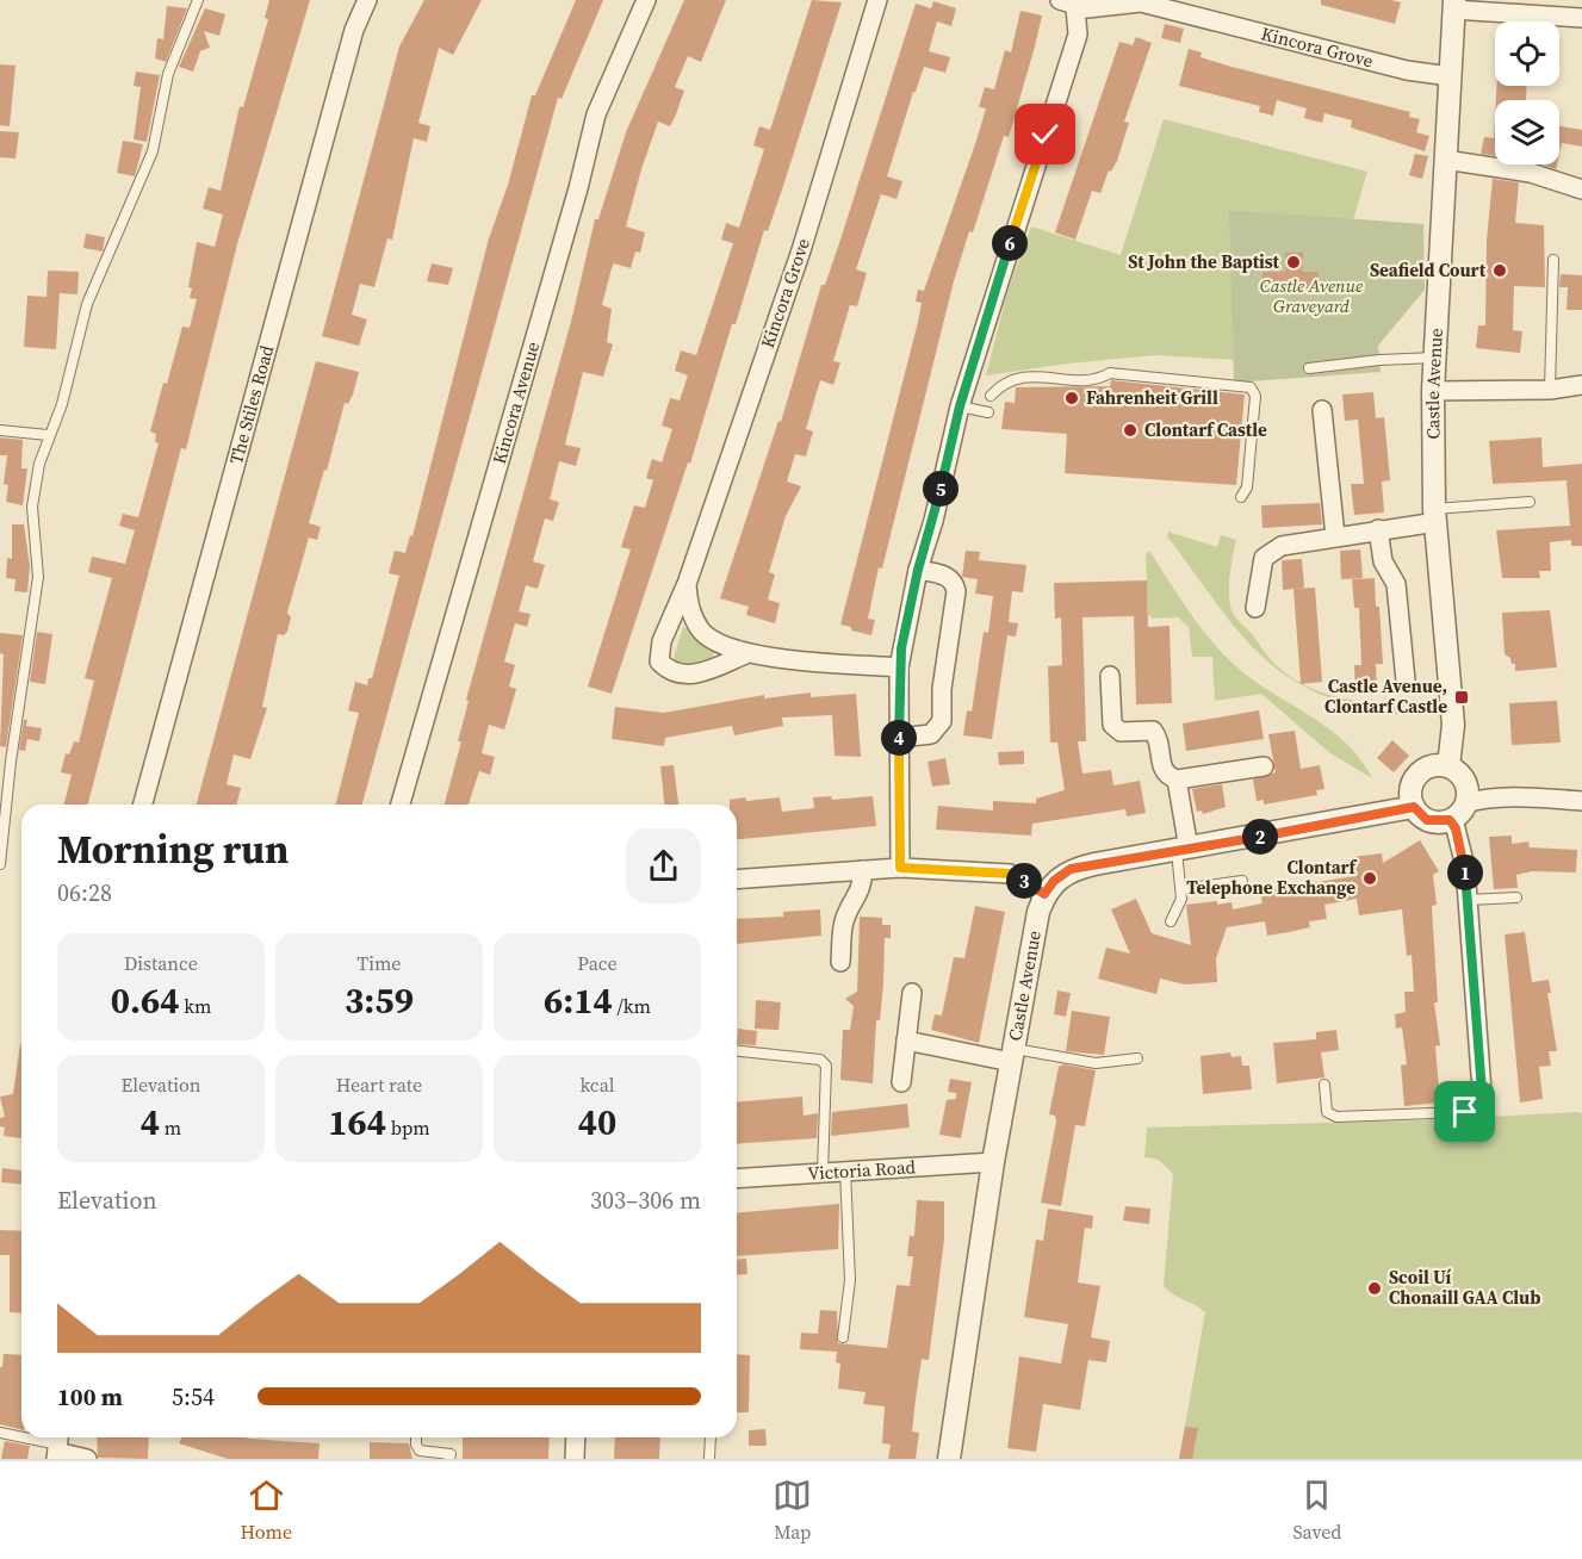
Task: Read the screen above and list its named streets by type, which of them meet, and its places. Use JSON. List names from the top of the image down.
{
  "streets": {
    "street": [
      "Kincora Grove",
      "Castle Avenue",
      "Kincora Avenue",
      "The Stiles Road",
      "Victoria Road"
    ]
  },
  "crossings": [
    ["Kincora Grove", "Castle Avenue"],
    ["Castle Avenue", "Victoria Road"]
  ],
  "parks": ["Castle Avenue Graveyard"],
  "places": {
    "other": [
      "St John the Baptist",
      "Seafield Court",
      "Fahrenheit Grill",
      "Clontarf Castle",
      "Clontarf Telephone Exchange",
      "Scoil Uí Chonaill GAA Club"
    ],
    "transit": ["Castle Avenue, Clontarf Castle"]
  },
  "page": {
    "pins": [
      "6",
      "5",
      "4",
      "2",
      "1",
      "3"
    ],
    "heading": ["Morning run", "06:28"],
    "stats": [
      ["Distance", "0.64 km"],
      ["Time", "3:59"],
      ["Pace", "6:14 /km"],
      ["Elevation", "4 m"],
      ["Heart rate", "164 bpm"],
      ["kcal", "40"]
    ],
    "chart": ["Elevation", "303–306 m"],
    "list": [
      {
        "name": "100 m",
        "note": "5:54"
      }
    ],
    "tabs": ["Home", "Map", "Saved"]
  }
}
